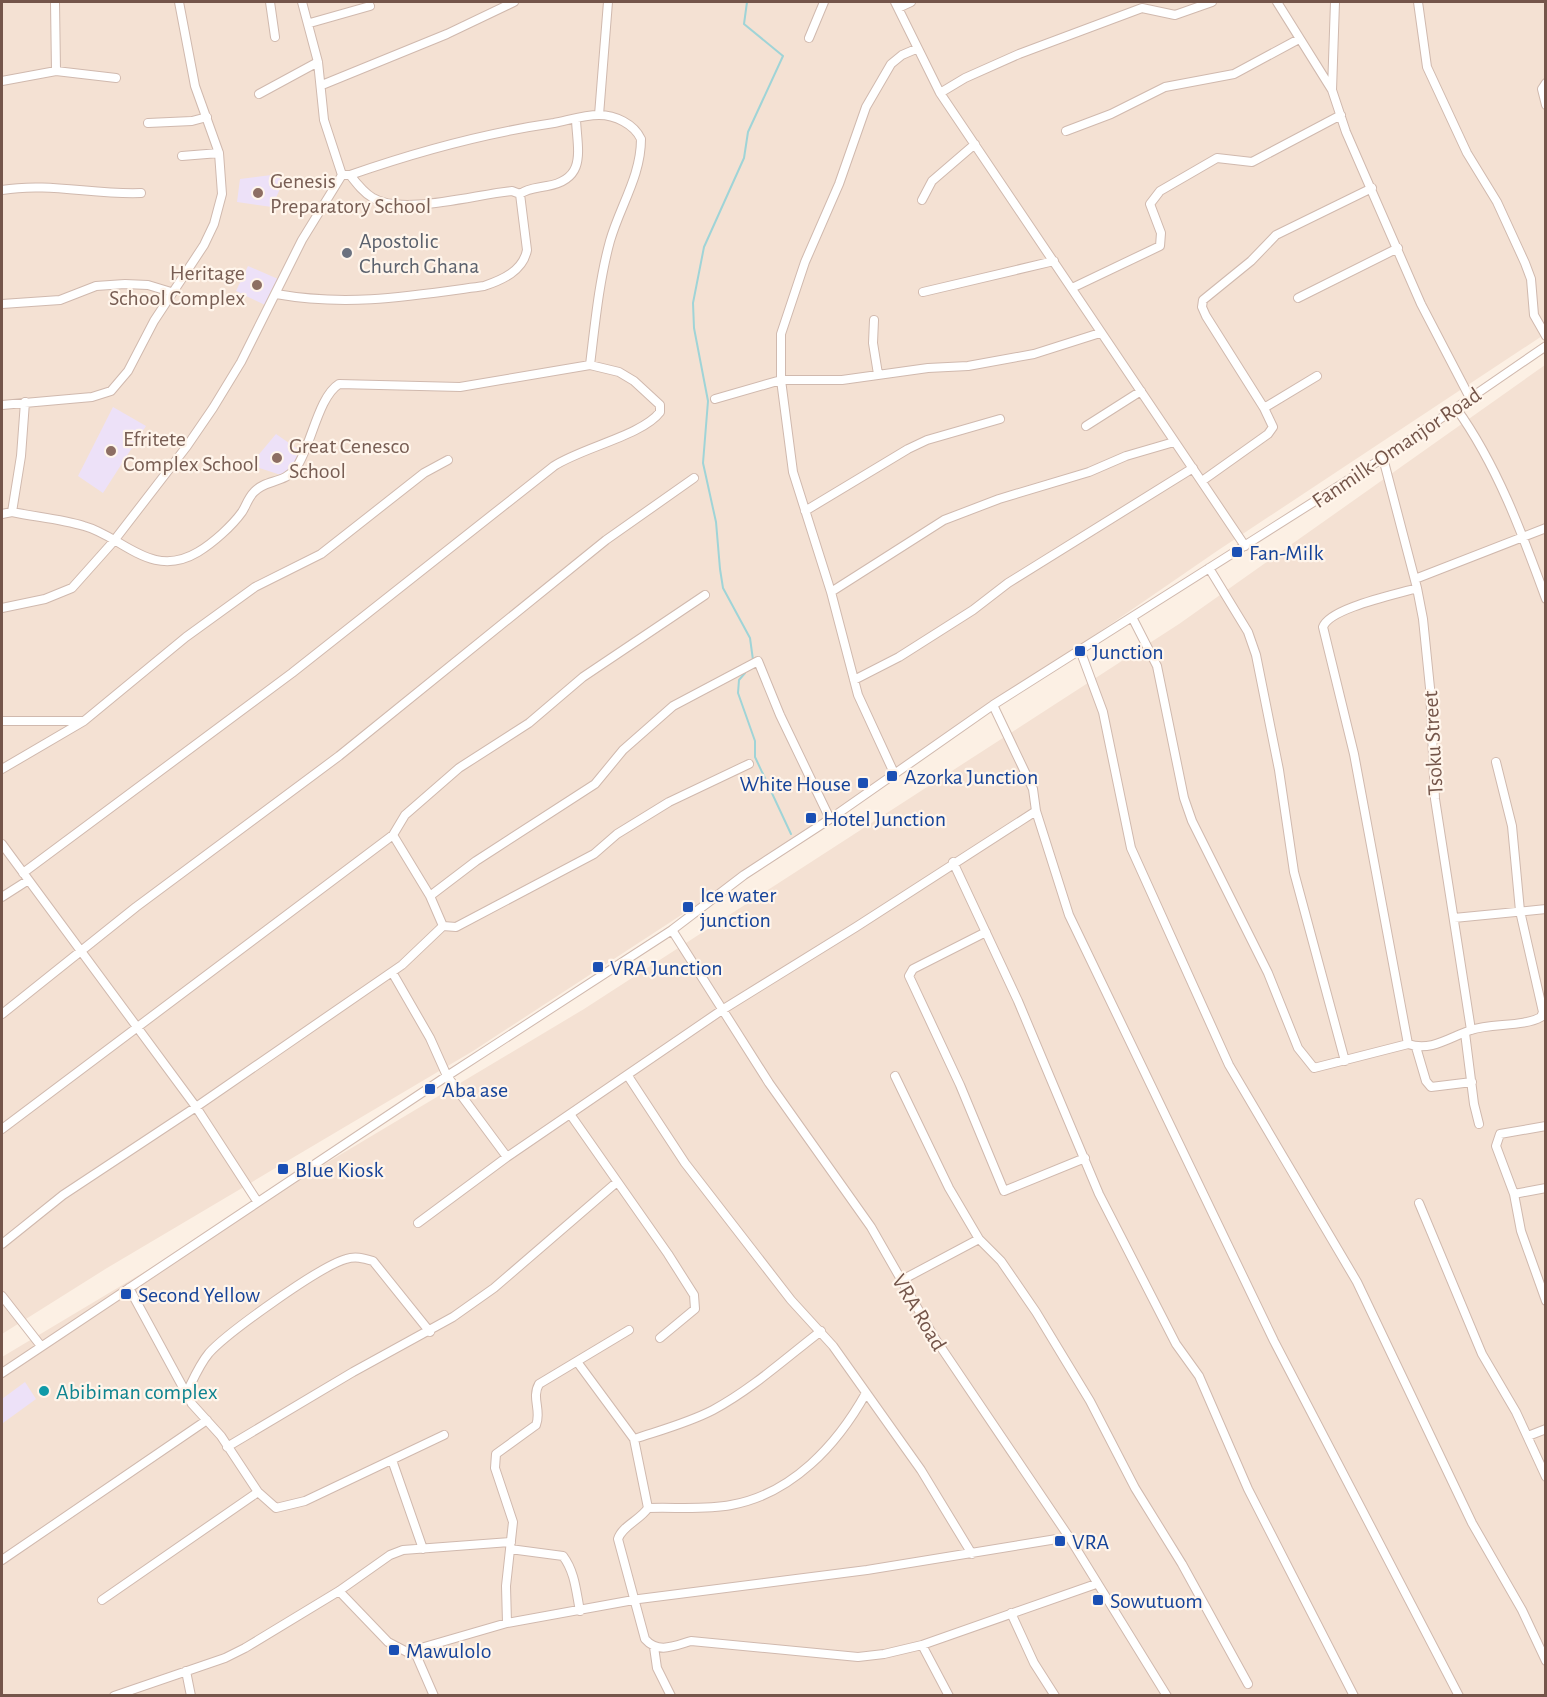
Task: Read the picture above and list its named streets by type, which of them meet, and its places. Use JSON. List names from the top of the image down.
{
  "streets": {
    "street": ["Fanmilk-Omanjor Road", "Tsoku Street", "VRA Road"]
  },
  "crossings": [
    ["Fanmilk-Omanjor Road", "Tsoku Street"],
    ["Fanmilk-Omanjor Road", "VRA Road"]
  ],
  "places": {
    "other": [
      "Genesis Preparatory School",
      "Apostolic Church Ghana",
      "Heritage School Complex",
      "Efritete Complex School",
      "Great Cenesco School",
      "Abibiman complex"
    ],
    "transit": [
      "Fan-Milk",
      "Junction",
      "Azorka Junction",
      "White House",
      "Hotel Junction",
      "Ice water junction",
      "VRA Junction",
      "Aba ase",
      "Blue Kiosk",
      "Second Yellow",
      "VRA",
      "Sowutuom",
      "Mawulolo"
    ]
  }
}
